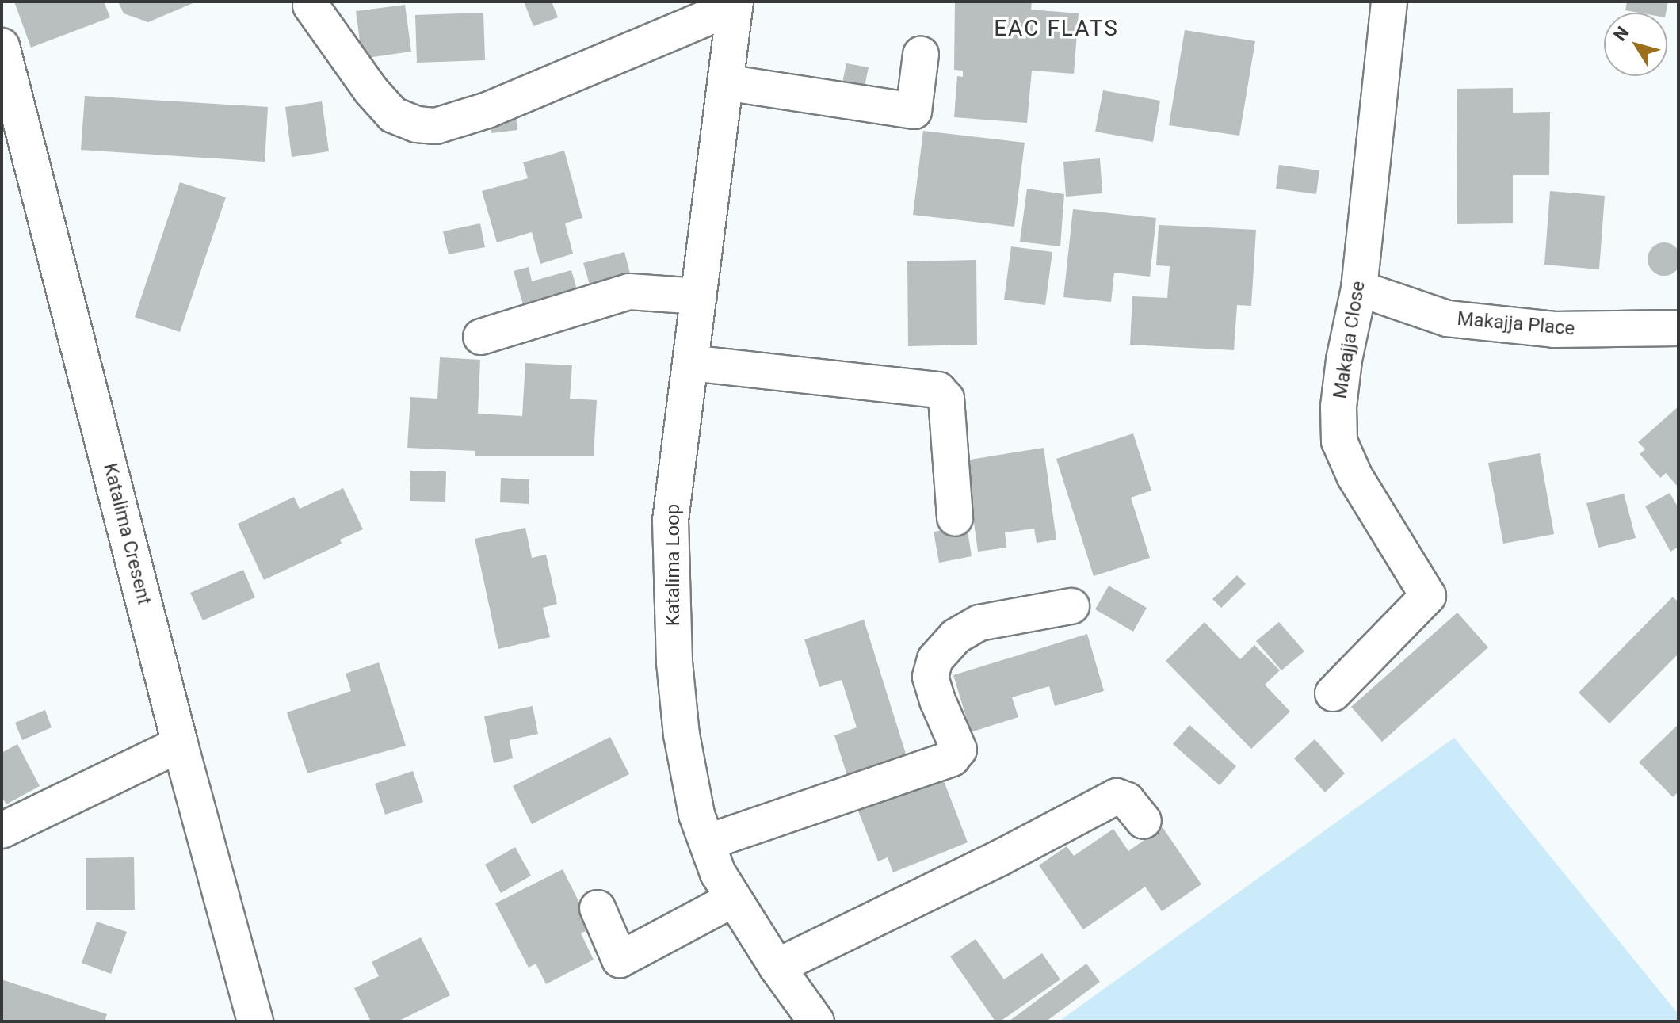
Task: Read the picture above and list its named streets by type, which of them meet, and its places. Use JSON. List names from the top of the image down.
{
  "streets": {
    "street": [
      "Makajja Place",
      "Makajja Close",
      "Katalima Cresent",
      "Katalima Loop"
    ]
  },
  "crossings": [
    ["Makajja Place", "Makajja Close"]
  ],
  "districts": ["EAC FLATS"],
  "north": "top left"
}
